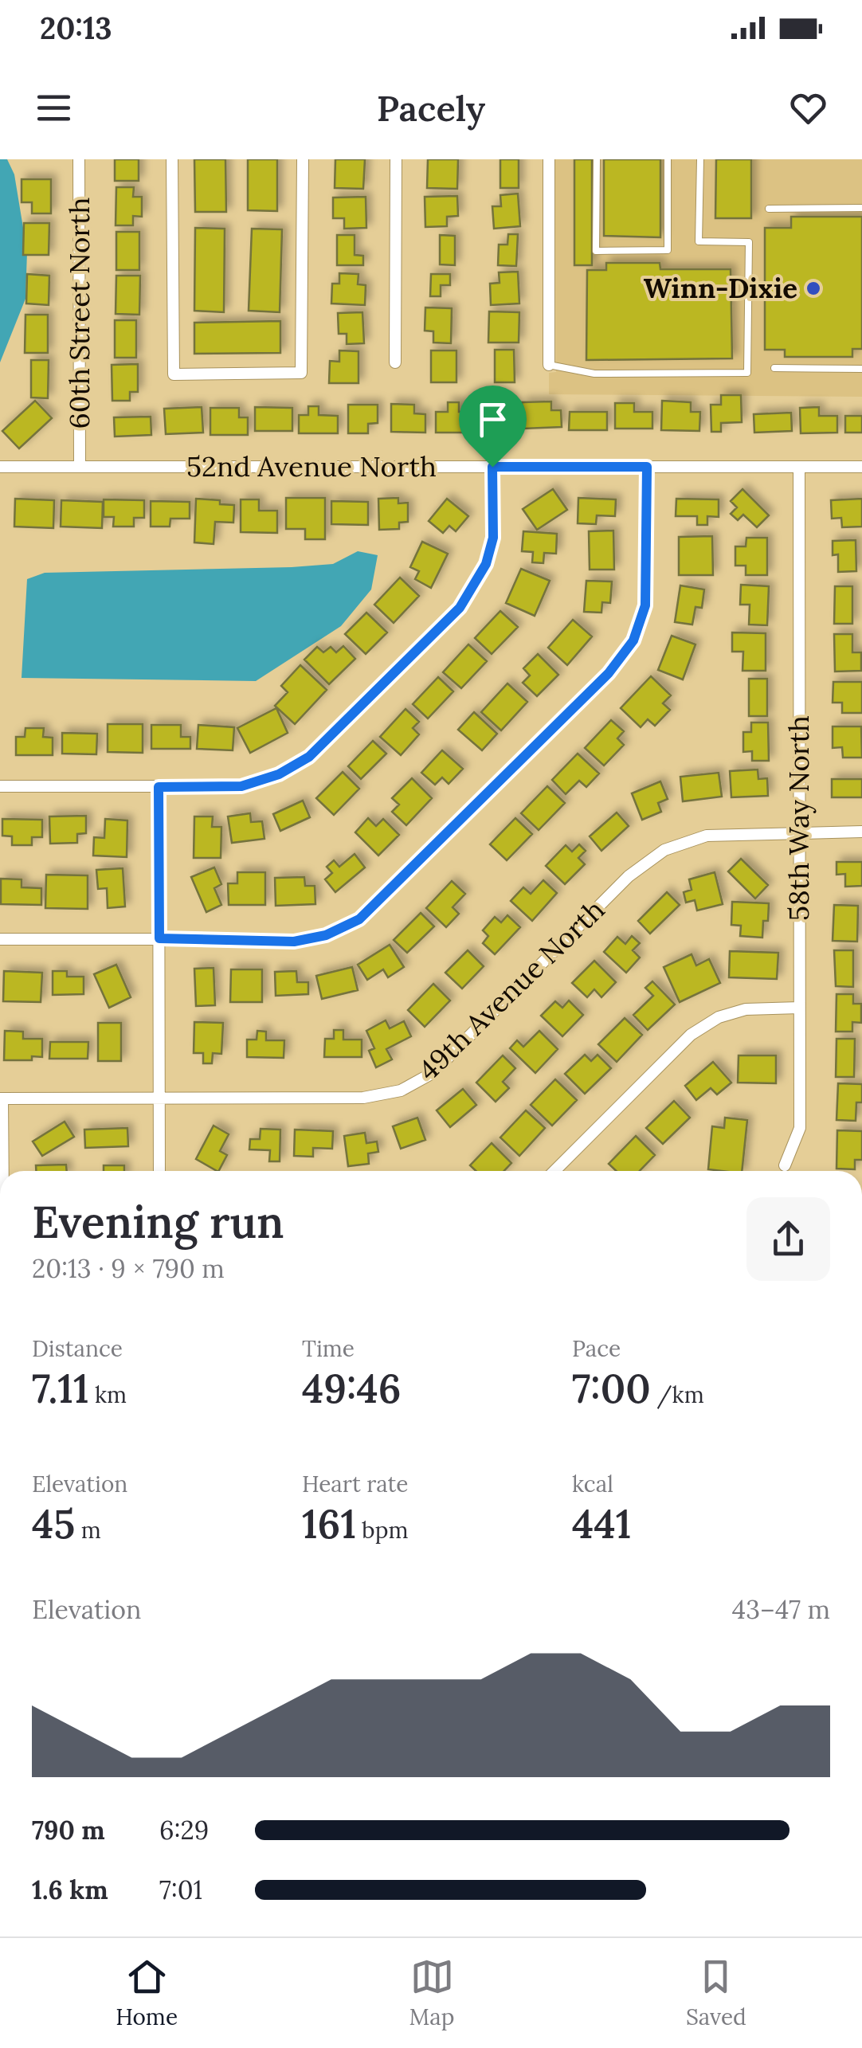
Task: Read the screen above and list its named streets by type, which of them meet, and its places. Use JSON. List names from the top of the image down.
{
  "streets": {
    "street": [
      "60th Street North",
      "52nd Avenue North",
      "58th Way North",
      "49th Avenue North"
    ]
  },
  "crossings": [
    ["60th Street North", "52nd Avenue North"],
    ["52nd Avenue North", "58th Way North"],
    ["58th Way North", "49th Avenue North"]
  ],
  "places": ["Winn-Dixie"],
  "page": {
    "status": "20:13",
    "header": "Pacely",
    "heading": ["Evening run", "20:13 · 9 × 790 m"],
    "stats": [
      ["Distance", "7.11 km"],
      ["Time", "49:46"],
      ["Pace", "7:00 /km"],
      ["Elevation", "45 m"],
      ["Heart rate", "161 bpm"],
      ["kcal", "441"]
    ],
    "chart": ["Elevation", "43–47 m"],
    "list": [
      {
        "name": "790 m",
        "note": "6:29"
      },
      {
        "name": "1.6 km",
        "note": "7:01"
      }
    ],
    "tabs": ["Home", "Map", "Saved"]
  }
}
